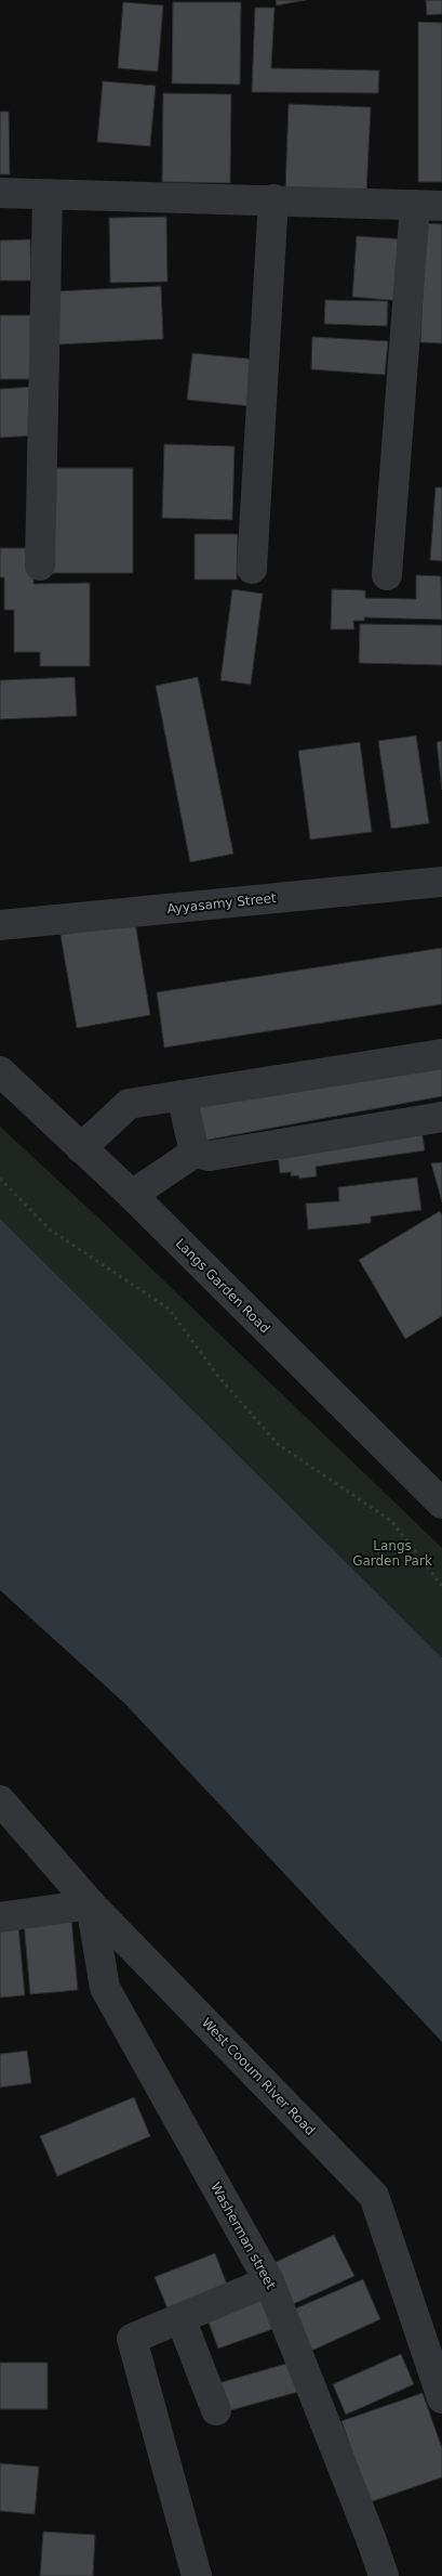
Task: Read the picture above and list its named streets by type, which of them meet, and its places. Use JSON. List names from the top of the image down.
{
  "streets": {
    "street": [
      "Ayyasamy Street",
      "Langs Garden Road",
      "West Cooum River Road",
      "Washerman street"
    ]
  },
  "crossings": [
    ["West Cooum River Road", "Washerman street"]
  ],
  "parks": ["Langs Garden Park"]
}
